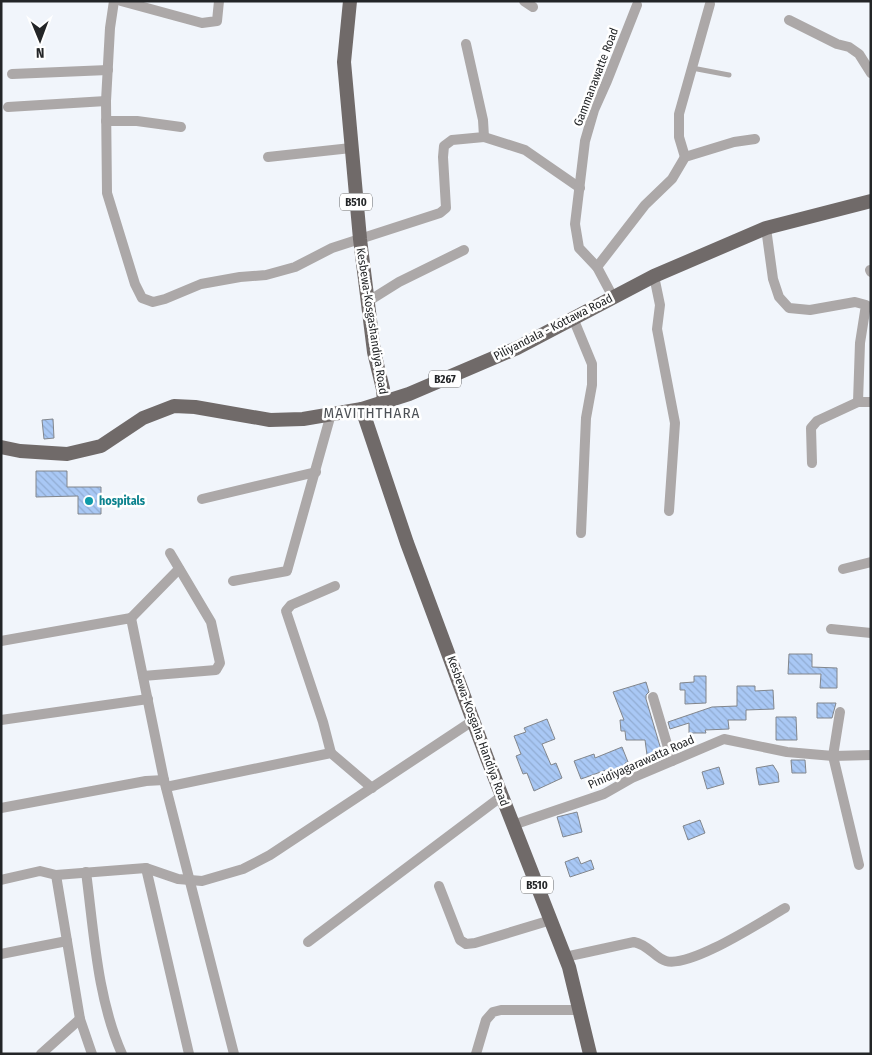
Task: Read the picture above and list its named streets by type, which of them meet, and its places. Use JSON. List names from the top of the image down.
{
  "streets": {
    "main road": [
      "B510",
      "Kesbewa-Kosgashandiya Road",
      "Piliyandala - Kottawa Road",
      "B267",
      "Kesbewa-Kosgaha Handiya Road"
    ],
    "street": ["Gammanawatte Road", "Pinidiyagarawatta Road"]
  },
  "crossings": [
    ["Gammanawatte Road", "Piliyandala - Kottawa Road"],
    ["Kesbewa-Kosgashandiya Road", "Piliyandala - Kottawa Road"],
    ["Piliyandala - Kottawa Road", "Kesbewa-Kosgaha Handiya Road"],
    ["Kesbewa-Kosgaha Handiya Road", "Pinidiyagarawatta Road"]
  ],
  "districts": ["MAVITHTHARA"],
  "places": ["hospitals"],
  "north": "bottom"
}
